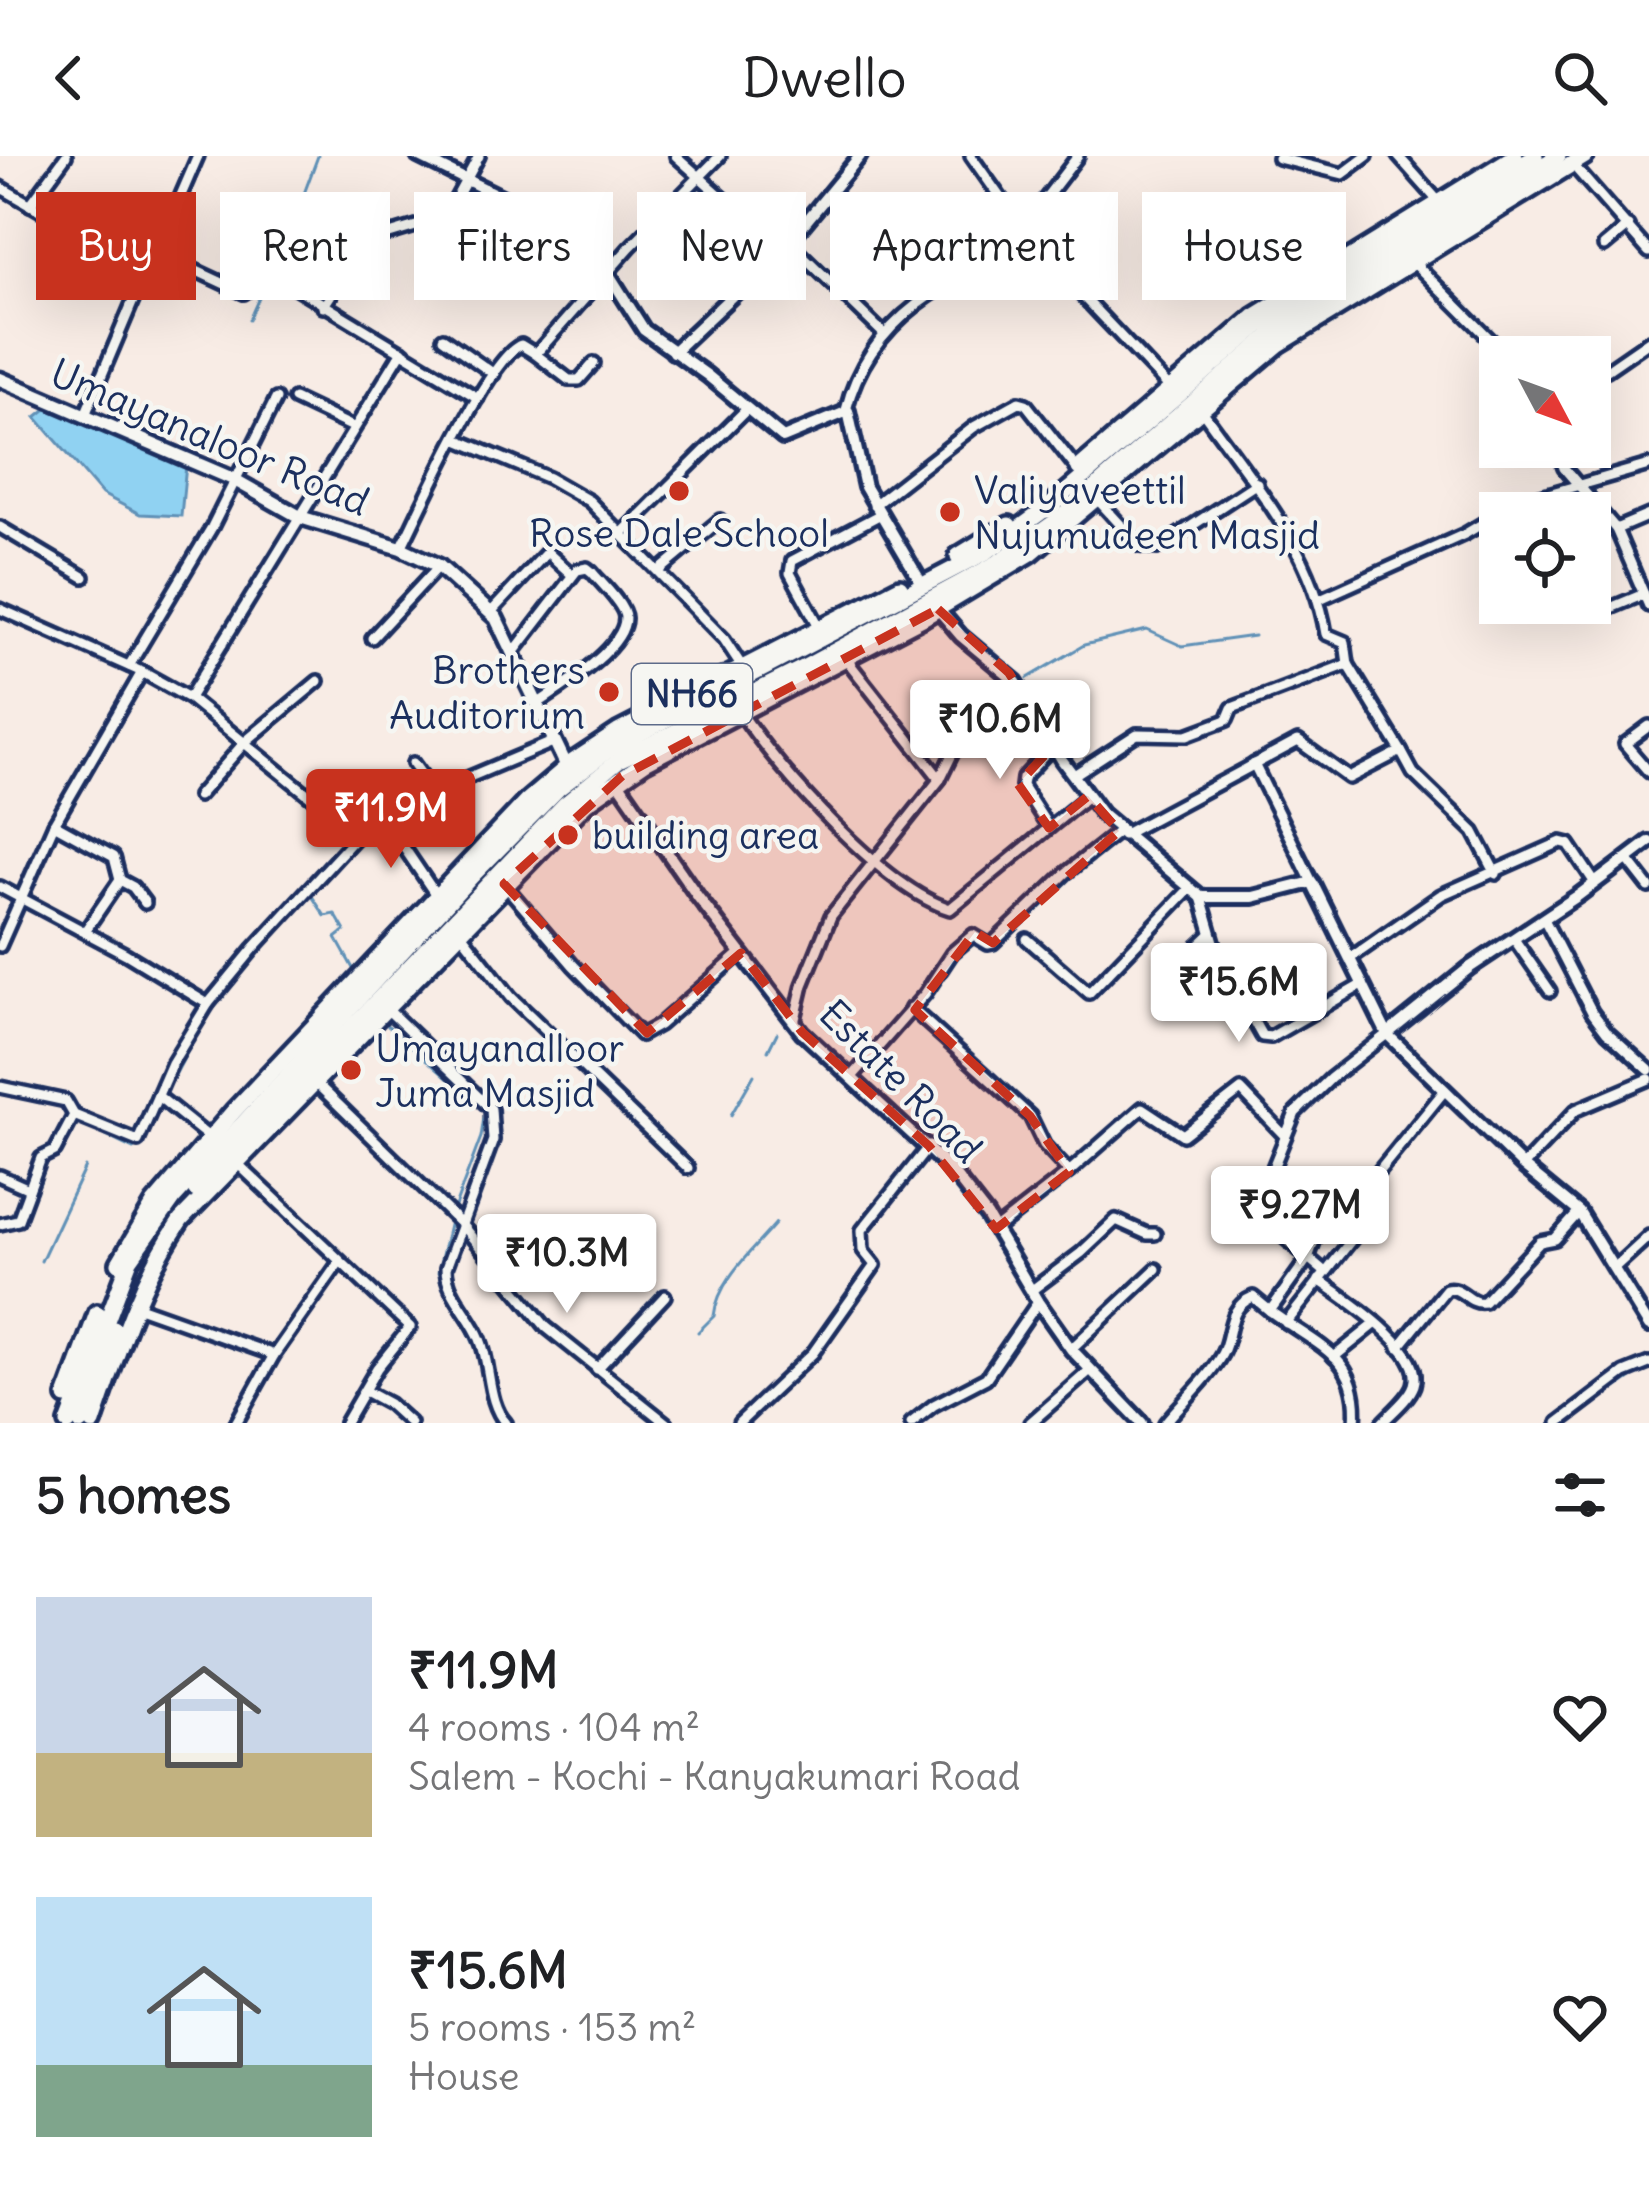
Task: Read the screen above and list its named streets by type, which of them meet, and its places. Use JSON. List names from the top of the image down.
{
  "streets": {
    "highway": ["NH66"],
    "main road": ["Umayanaloor Road"],
    "street": ["Estate Road"]
  },
  "crossings": [
    ["Umayanaloor Road", "NH66"],
    ["NH66", "Estate Road"]
  ],
  "places": [
    "Rose Dale School",
    "Valiyaveettil Nujumudeen Masjid",
    "Brothers Auditorium",
    "building area",
    "Umayanalloor Juma Masjid"
  ],
  "north": "bottom right",
  "page": {
    "header": "Dwello",
    "chip": [
      "Buy",
      "Rent",
      "Filters",
      "New",
      "Apartment",
      "House"
    ],
    "price": [
      "₹10.6M",
      "₹11.9M",
      "₹15.6M",
      "₹9.27M",
      "₹10.3M"
    ],
    "heading": "5 homes",
    "list": [
      {
        "name": "₹11.9M",
        "note": "4 rooms · 104 m² · Salem - Kochi - Kanyakumari Road"
      },
      {
        "name": "₹15.6M",
        "note": "5 rooms · 153 m² · House"
      }
    ]
  }
}
